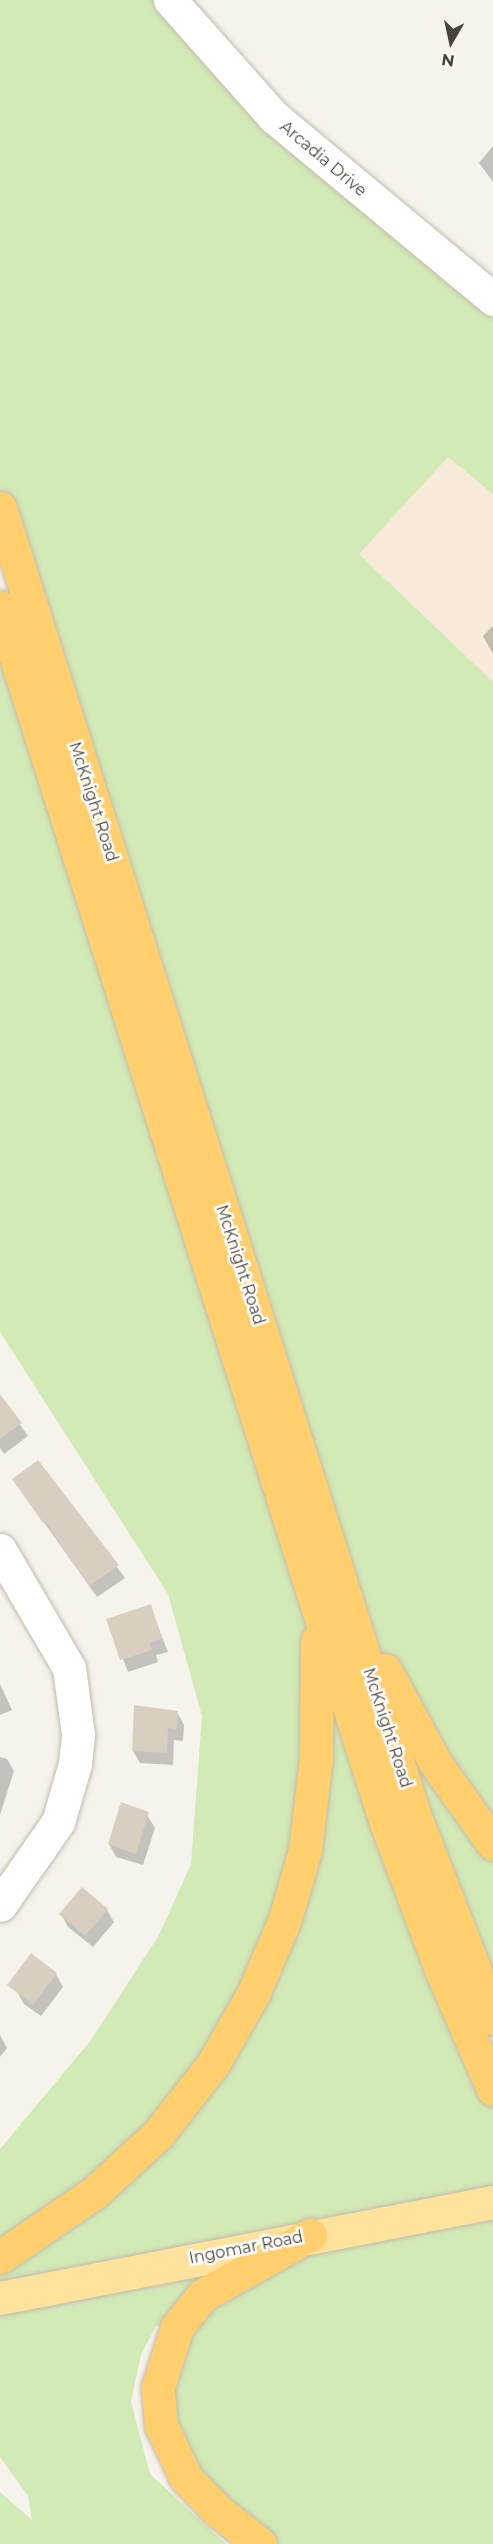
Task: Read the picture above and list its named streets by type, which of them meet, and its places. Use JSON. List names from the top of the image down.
{
  "streets": {
    "highway": ["McKnight Road"],
    "main road": ["Ingomar Road"],
    "street": ["Arcadia Drive"]
  },
  "north": "bottom"
}
